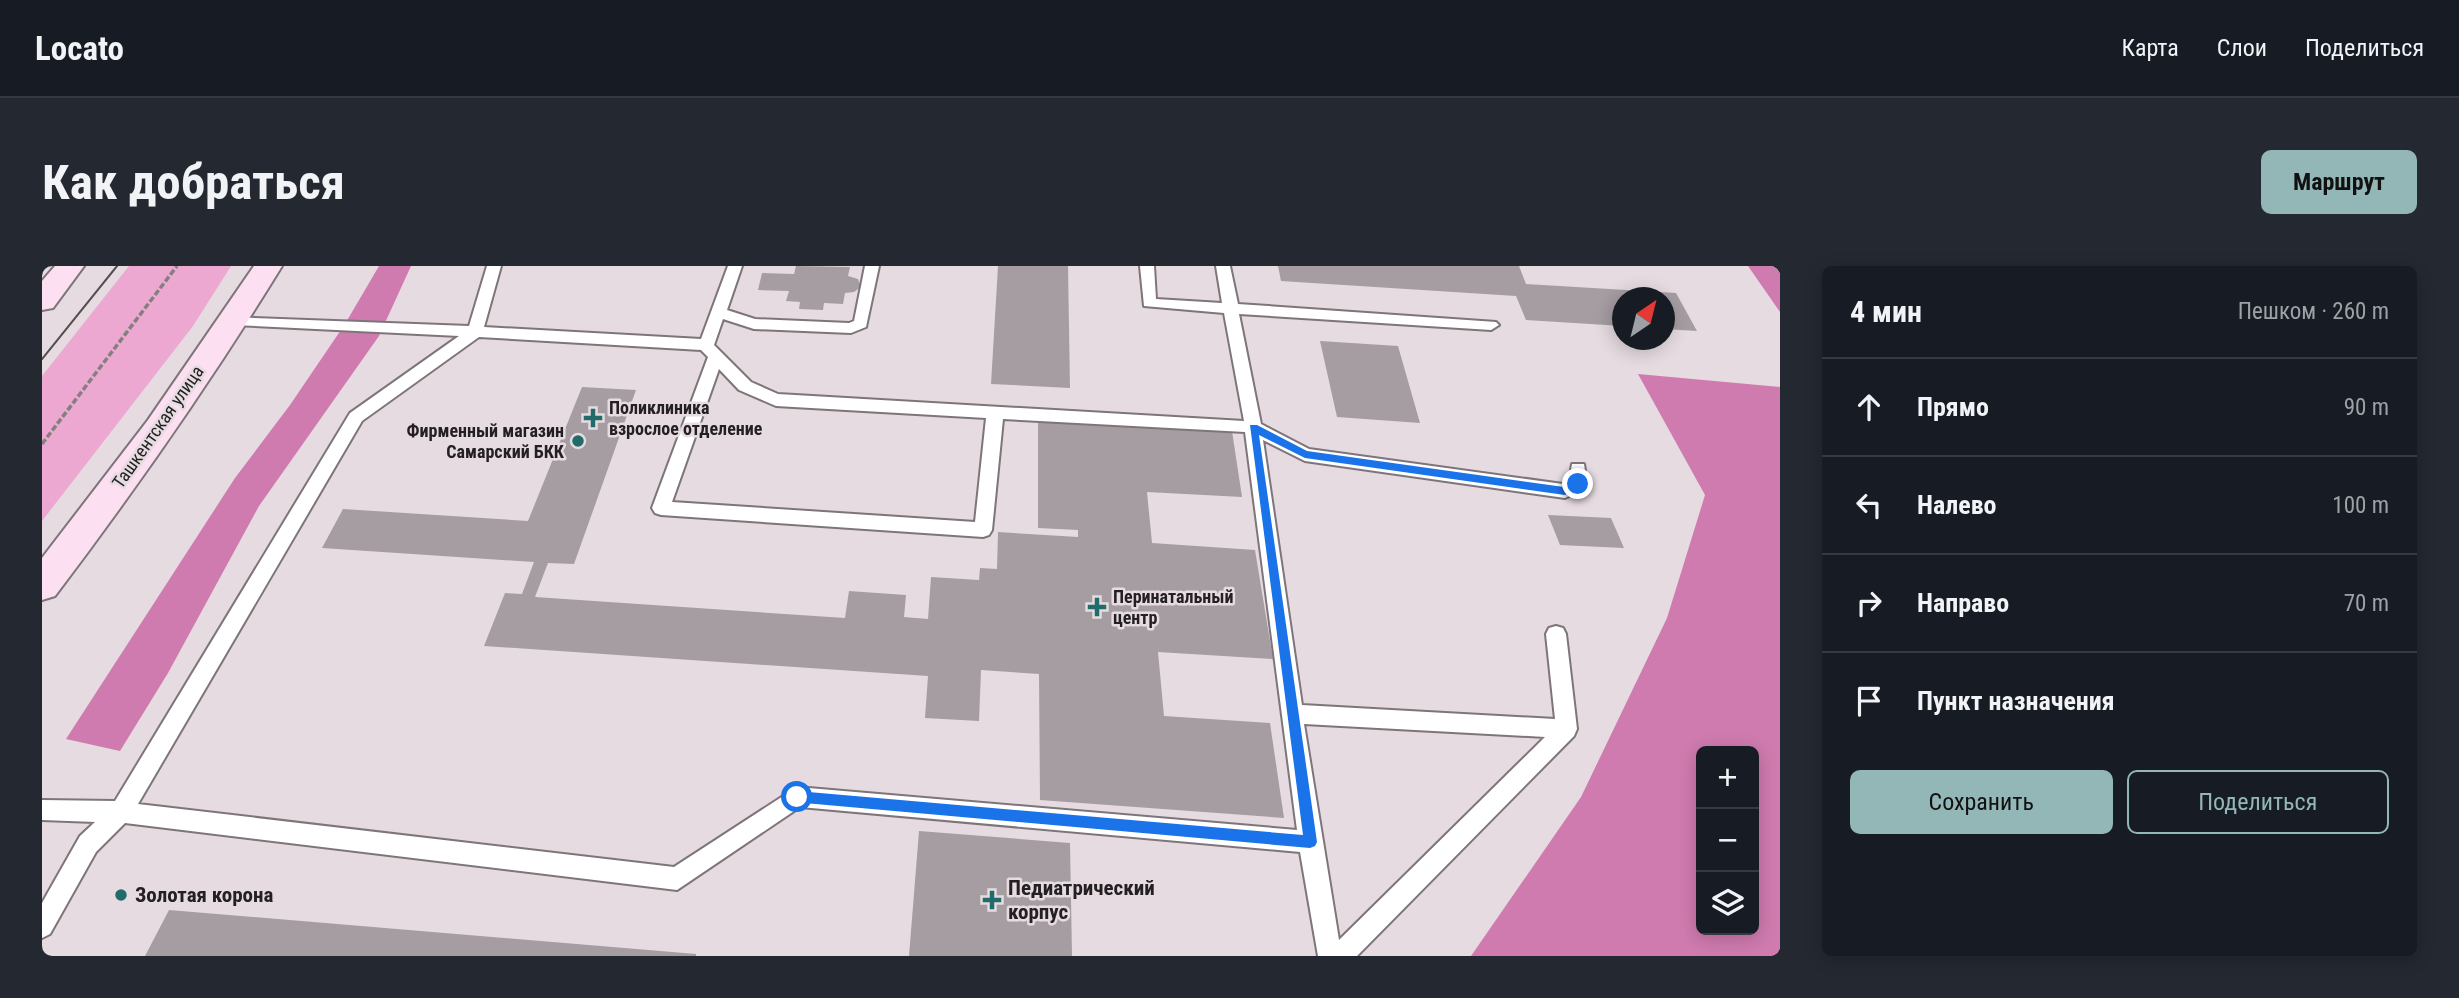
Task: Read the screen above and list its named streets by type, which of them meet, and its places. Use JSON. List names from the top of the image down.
{
  "streets": {
    "main road": ["Ташкентская улица"]
  },
  "places": {
    "health": ["Поликлиника взрослое отделение", "Перинатальный центр", "Педиатрический корпус"],
    "other": ["Фирменный магазин Самарский БКК", "Золотая корона"]
  },
  "north": "top right",
  "page": {
    "header": "Locato",
    "nav": ["Карта", "Слои", "Поделиться"],
    "buttons": [
      "Маршрут",
      ["Сохранить", "Поделиться"]
    ],
    "title": "Как добраться",
    "heading": ["4 мин", "Пешком · 260 m"],
    "list": [
      ["Прямо", "90 m"],
      ["Налево", "100 m"],
      ["Направо", "70 m"],
      "Пункт назначения"
    ],
    "map_buttons": ["+", "−"]
  }
}
